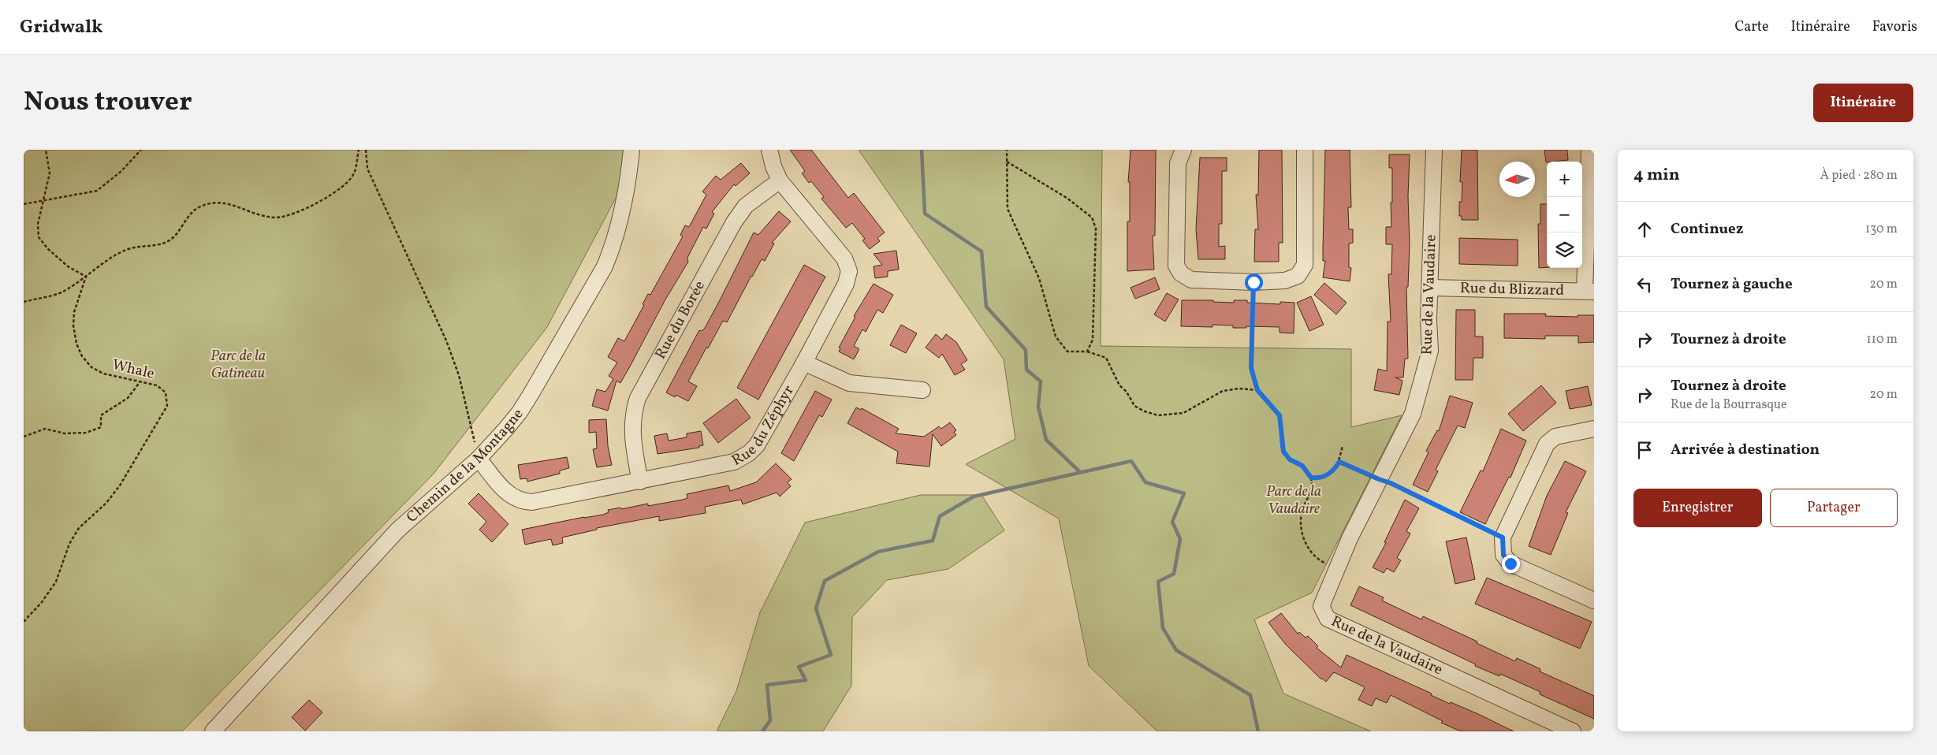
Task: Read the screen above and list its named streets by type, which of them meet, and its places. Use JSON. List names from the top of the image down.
{
  "streets": {
    "street": [
      "Rue du Blizzard",
      "Rue de la Vaudaire",
      "Rue du Borée",
      "Rue du Zéphyr",
      "Chemin de la Montagne"
    ],
    "path": ["Whale"]
  },
  "crossings": [
    ["Rue du Blizzard", "Rue de la Vaudaire"],
    ["Rue du Borée", "Rue du Zéphyr"],
    ["Rue du Zéphyr", "Chemin de la Montagne"]
  ],
  "parks": ["Parc de la Gatineau", "Parc de la Vaudaire"],
  "north": "left",
  "page": {
    "header": "Gridwalk",
    "nav": ["Carte", "Itinéraire", "Favoris"],
    "title": "Nous trouver",
    "buttons": [
      "Itinéraire",
      ["Enregistrer", "Partager"]
    ],
    "heading": ["4 min", "À pied · 280 m"],
    "map_buttons": ["+", "−"],
    "list": [
      ["Continuez", "130 m"],
      ["Tournez à gauche", "20 m"],
      ["Tournez à droite", "110 m"],
      ["Tournez à droite", "Rue de la Bourrasque", "20 m"],
      "Arrivée à destination"
    ]
  }
}
